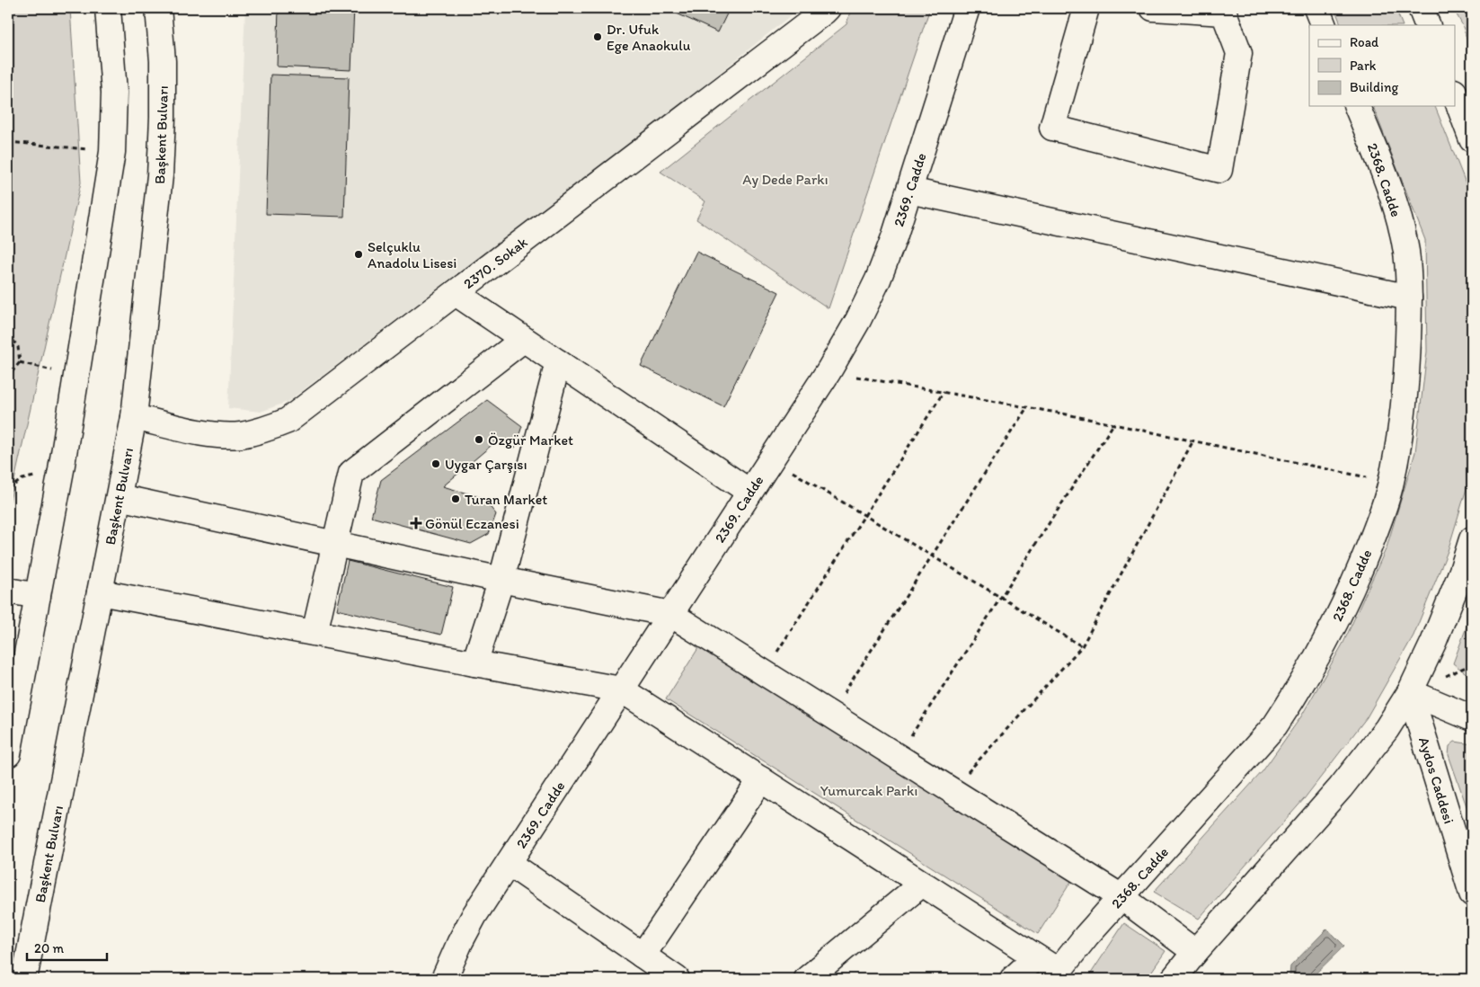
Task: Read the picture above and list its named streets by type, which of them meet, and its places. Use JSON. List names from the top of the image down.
{
  "streets": {
    "street": [
      "Başkent Bulvarı",
      "2368. Cadde",
      "2369. Cadde",
      "2370. Sokak",
      "Aydos Caddesi"
    ]
  },
  "crossings": [
    ["Başkent Bulvarı", "2370. Sokak"]
  ],
  "parks": ["Ay Dede Parkı", "Yumurcak Parkı"],
  "places": {
    "other": [
      "Dr. Ufuk Ege Anaokulu",
      "Selçuklu Anadolu Lisesi",
      "Özgür Market",
      "Uygar Çarşısı",
      "Turan Market"
    ],
    "health": ["Gönül Eczanesi"]
  },
  "legend": ["Road", "Park", "Building"],
  "scale_bar": "20 m"
}
